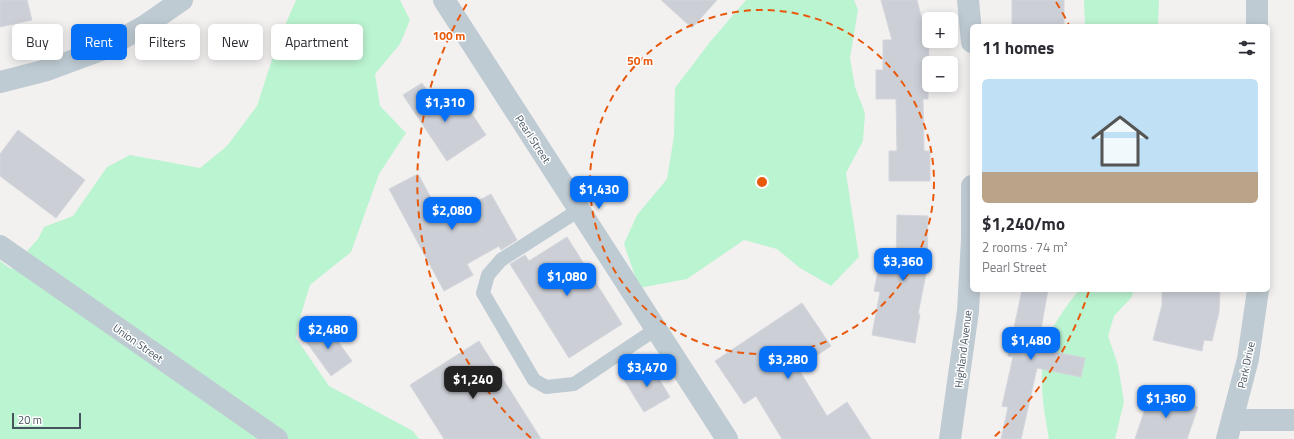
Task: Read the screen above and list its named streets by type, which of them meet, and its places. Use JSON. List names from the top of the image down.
{
  "streets": {
    "street": [
      "Pearl Street",
      "Union Street",
      "Highland Avenue",
      "Park Drive"
    ]
  },
  "scale_bar": "20 m",
  "page": {
    "map_buttons": ["+", "−"],
    "chip": [
      "Buy",
      "Rent",
      "Filters",
      "New",
      "Apartment"
    ],
    "heading": "11 homes",
    "list": [
      {
        "name": "$1,240/mo",
        "note": "2 rooms · 74 m² · Pearl Street"
      }
    ],
    "price": [
      "$1,310",
      "$1,430",
      "$2,080",
      "$3,360",
      "$1,080",
      "$2,480",
      "$1,480",
      "$3,280",
      "$3,470",
      "$1,240",
      "$1,360"
    ],
    "scale": "20 m"
  },
  "rings": ["100 m", "50 m"]
}
